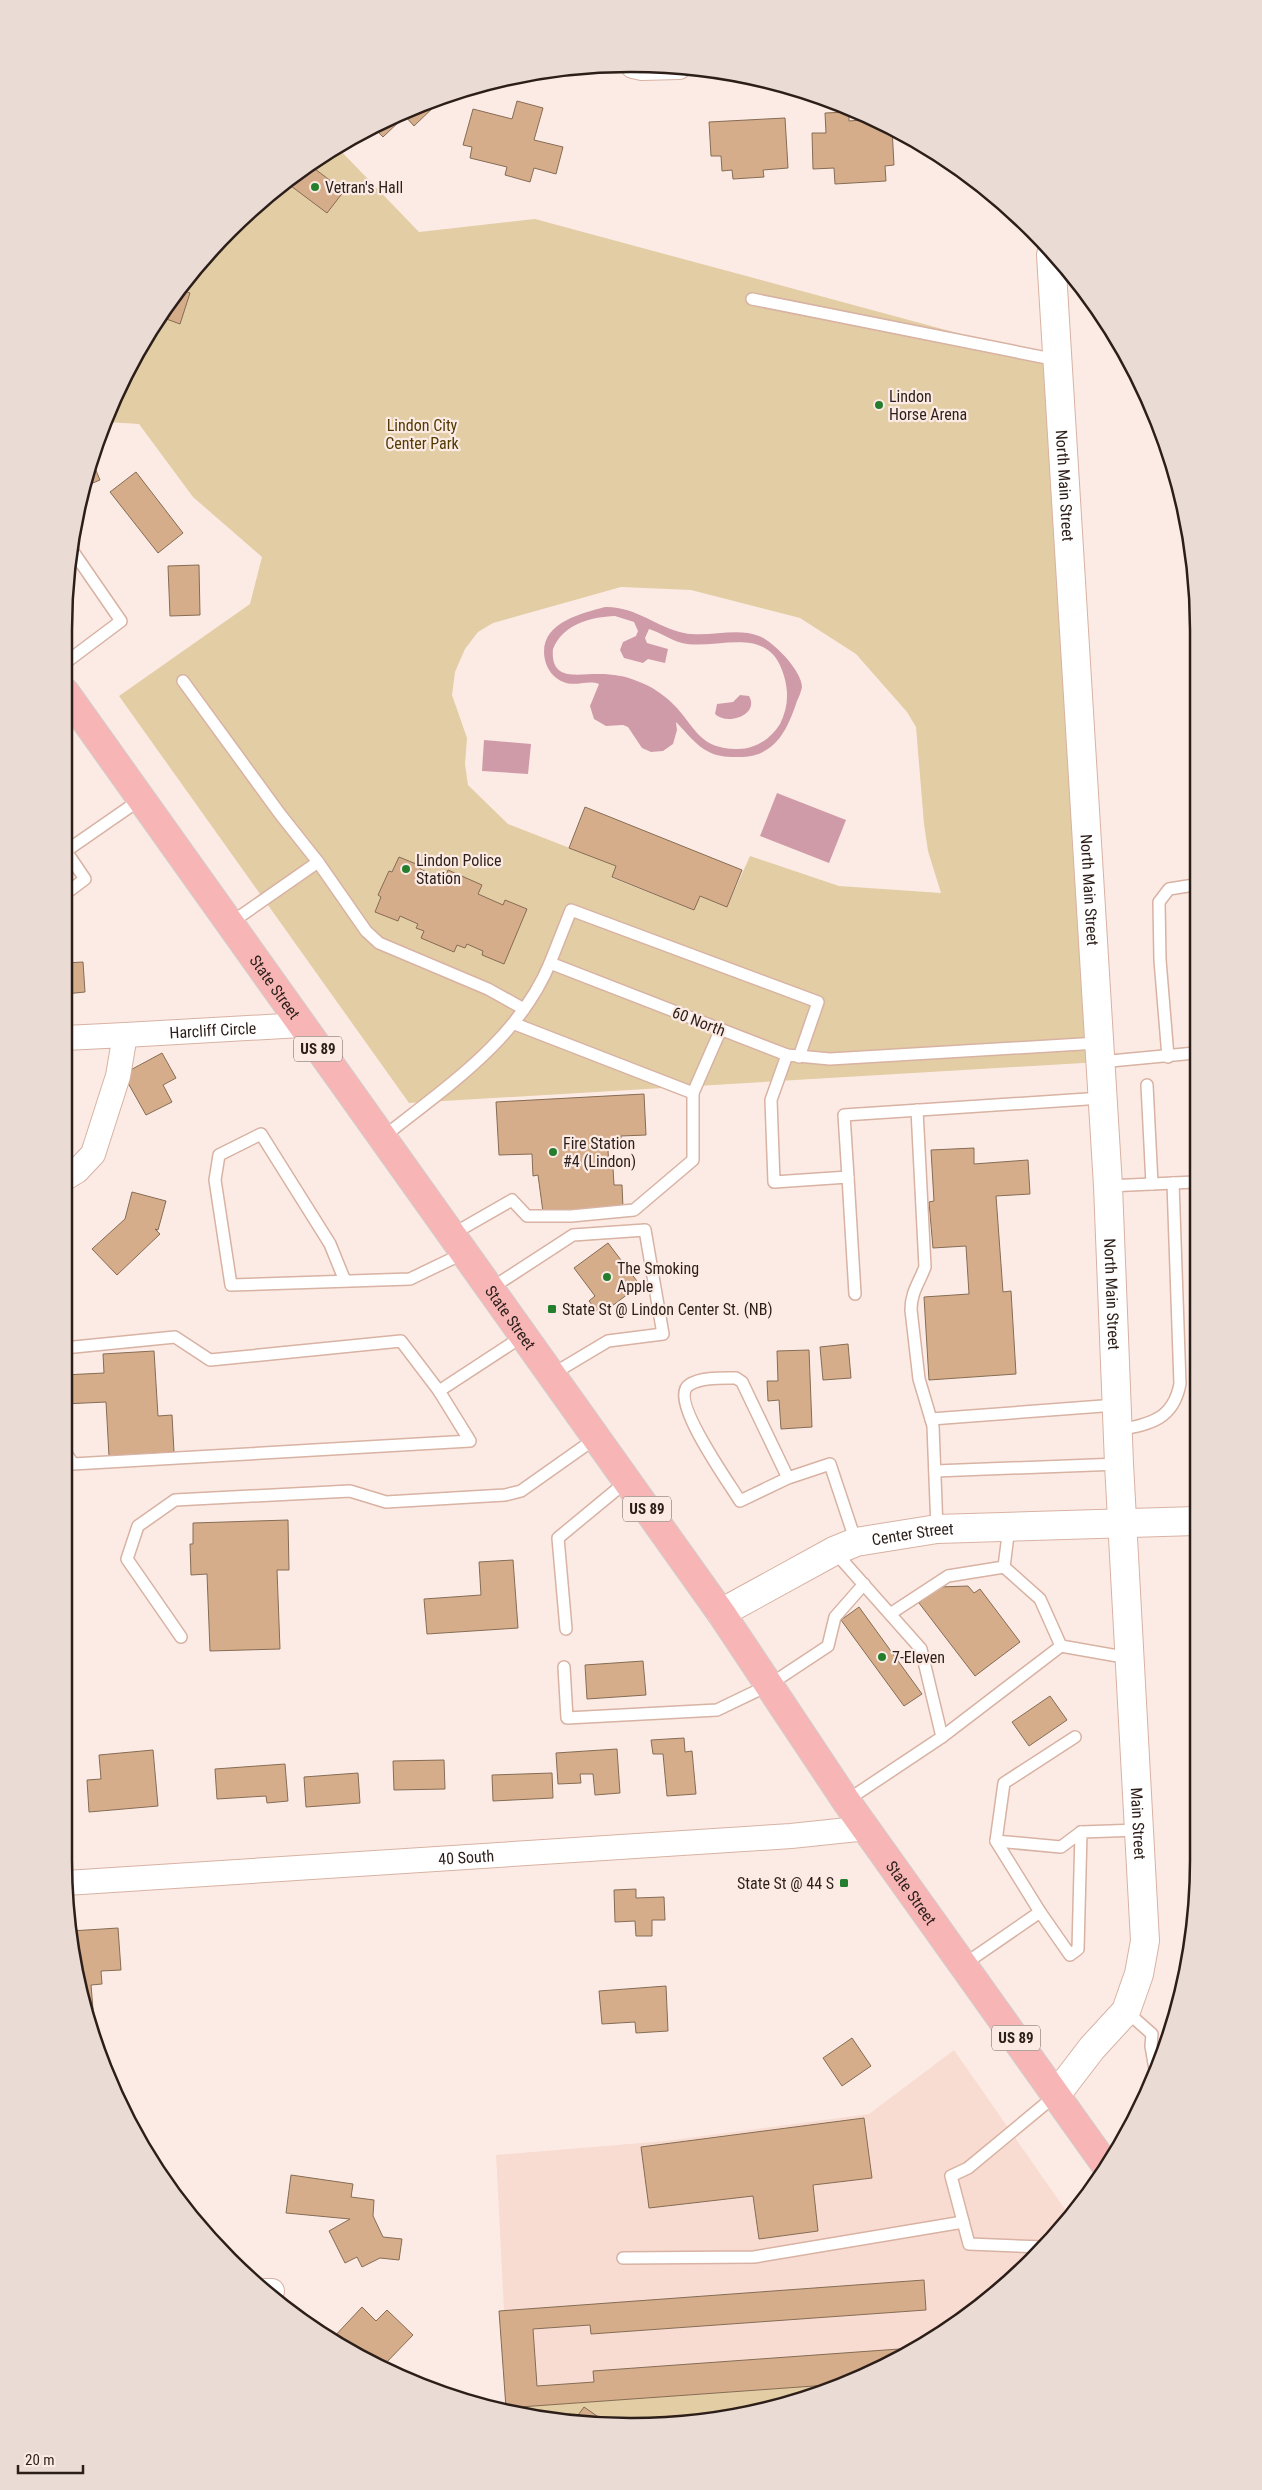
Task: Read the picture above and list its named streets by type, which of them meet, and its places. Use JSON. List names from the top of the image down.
{
  "streets": {
    "main road": ["State Street", "US 89"],
    "street": [
      "North Main Street",
      "Harcliff Circle",
      "Center Street",
      "Main Street",
      "40 South"
    ],
    "lane": ["60 North"]
  },
  "crossings": [
    ["North Main Street", "60 North"],
    ["North Main Street", "Center Street"],
    ["North Main Street", "Main Street"],
    ["State Street", "Harcliff Circle"],
    ["State Street", "US 89"],
    ["State Street", "Center Street"],
    ["State Street", "Main Street"],
    ["State Street", "40 South"],
    ["US 89", "Center Street"],
    ["Center Street", "Main Street"]
  ],
  "parks": ["Lindon City Center Park"],
  "places": {
    "other": [
      "Vetran's Hall",
      "Lindon Horse Arena",
      "Lindon Police Station",
      "Fire Station #4 (Lindon)",
      "The Smoking Apple",
      "7-Eleven"
    ],
    "transit": ["State St @ Lindon Center St. (NB)", "State St @ 44 S"]
  },
  "scale_bar": "20 m"
}
